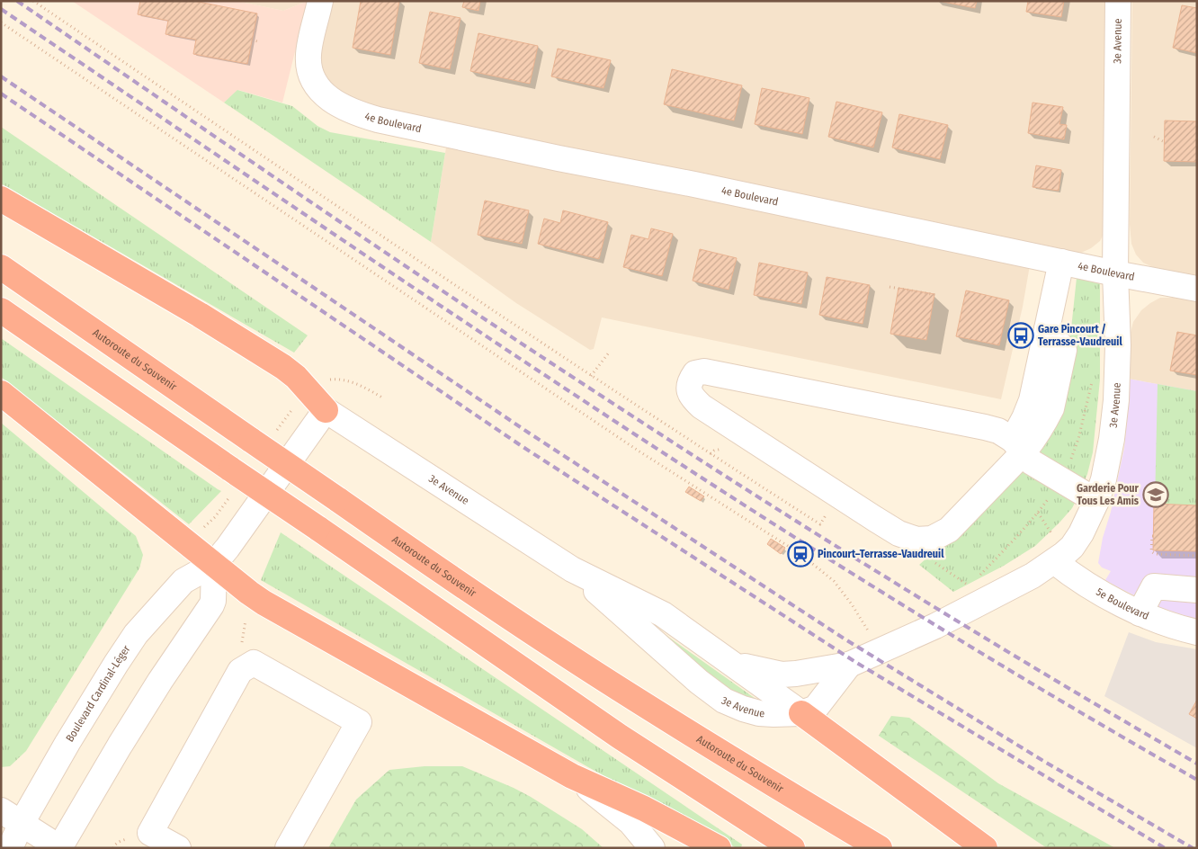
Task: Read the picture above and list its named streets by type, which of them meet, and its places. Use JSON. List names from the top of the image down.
{
  "streets": {
    "highway": ["Autoroute du Souvenir"],
    "street": [
      "3e Avenue",
      "4e Boulevard",
      "5e Boulevard",
      "Boulevard Cardinal-Léger"
    ]
  },
  "crossings": [
    ["3e Avenue", "4e Boulevard"],
    ["3e Avenue", "5e Boulevard"],
    ["3e Avenue", "Boulevard Cardinal-Léger"]
  ],
  "places": {
    "bus stop": ["Gare Pincourt / Terrasse-Vaudreuil"],
    "school or university": ["Garderie Pour Tous Les Amis"],
    "station": ["Pincourt–Terrasse-Vaudreuil"]
  }
}
